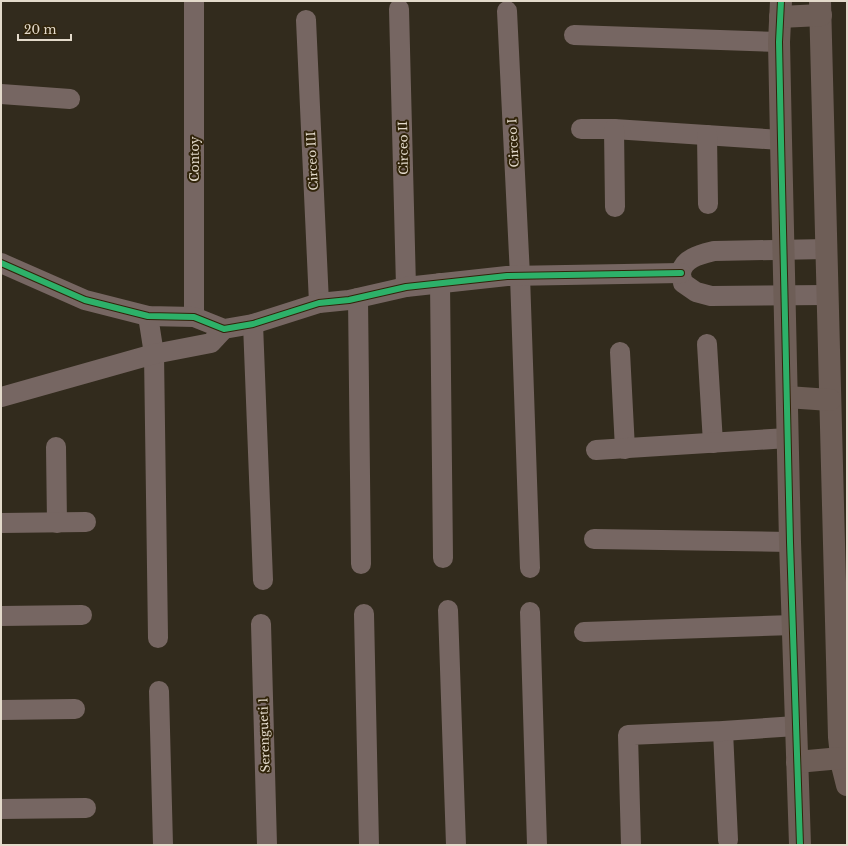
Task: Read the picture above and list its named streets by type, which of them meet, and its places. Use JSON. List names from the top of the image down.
{
  "streets": {
    "street": [
      "Circeo I",
      "Circeo II",
      "Contoy",
      "Circeo III",
      "Serengueti 1"
    ]
  },
  "scale_bar": "20 m"
}
